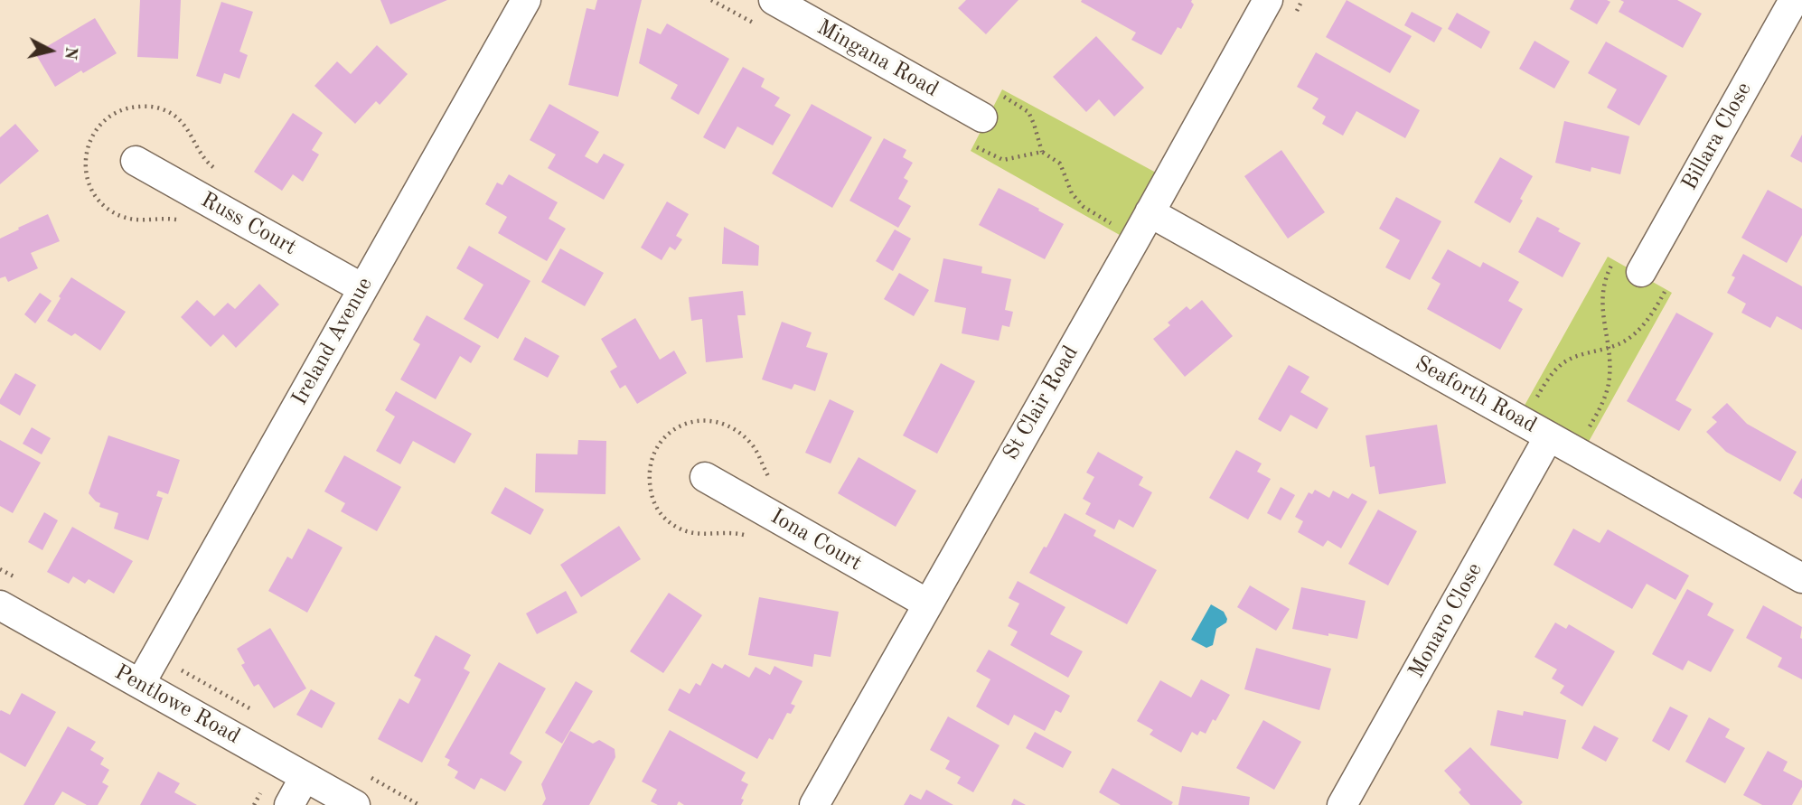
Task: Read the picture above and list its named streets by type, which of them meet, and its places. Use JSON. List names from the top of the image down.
{
  "streets": {
    "street": [
      "Mingana Road",
      "Billara Close",
      "Russ Court",
      "Ireland Avenue",
      "Seaforth Road",
      "St Clair Road",
      "Iona Court",
      "Monaro Close",
      "Pentlowe Road"
    ]
  },
  "crossings": [
    ["Russ Court", "Ireland Avenue"],
    ["Ireland Avenue", "Pentlowe Road"],
    ["Seaforth Road", "St Clair Road"],
    ["Seaforth Road", "Monaro Close"],
    ["St Clair Road", "Iona Court"]
  ],
  "north": "right"
}
